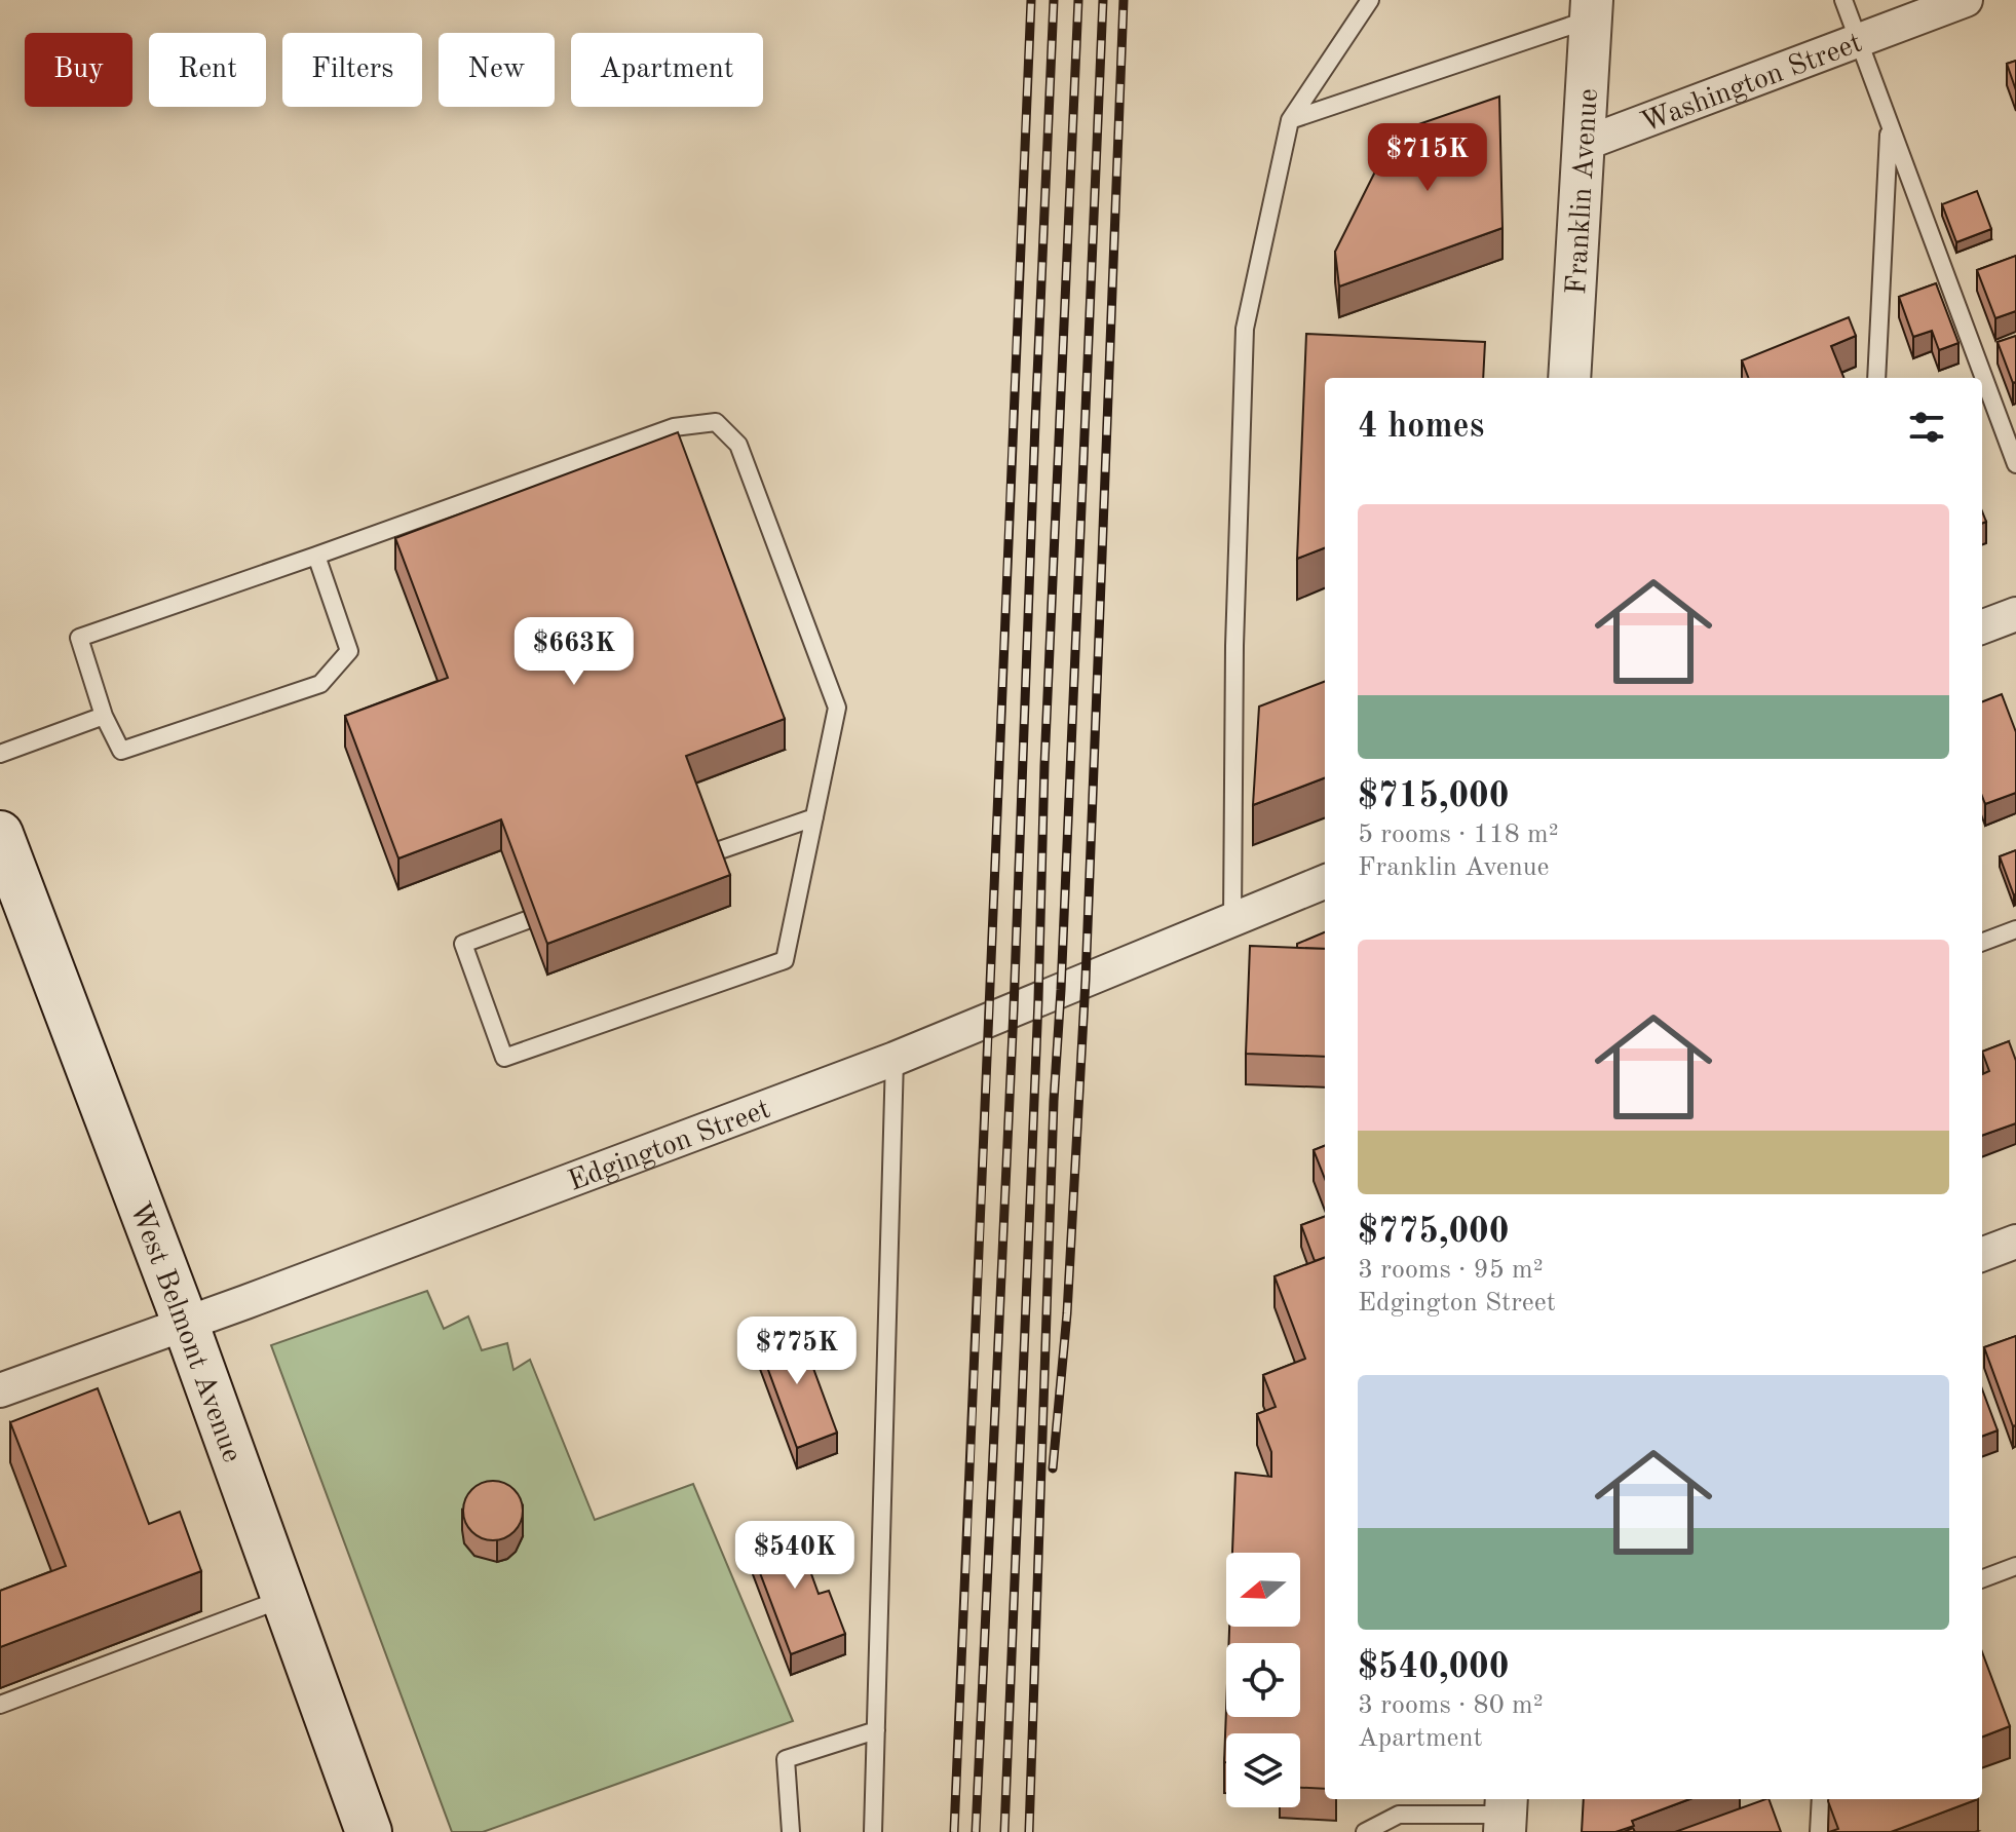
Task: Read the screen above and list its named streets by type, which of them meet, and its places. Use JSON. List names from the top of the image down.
{
  "streets": {
    "main road": ["West Belmont Avenue"],
    "street": ["Washington Street", "Franklin Avenue", "Edgington Street"]
  },
  "crossings": [
    ["Washington Street", "Franklin Avenue"],
    ["Edgington Street", "West Belmont Avenue"]
  ],
  "north": "left",
  "page": {
    "chip": [
      "Buy",
      "Rent",
      "Filters",
      "New",
      "Apartment"
    ],
    "price": [
      "$715K",
      "$663K",
      "$775K",
      "$540K"
    ],
    "heading": "4 homes",
    "list": [
      {
        "name": "$715,000",
        "note": "5 rooms · 118 m² · Franklin Avenue"
      },
      {
        "name": "$775,000",
        "note": "3 rooms · 95 m² · Edgington Street"
      },
      {
        "name": "$540,000",
        "note": "3 rooms · 80 m² · Apartment"
      }
    ]
  }
}
